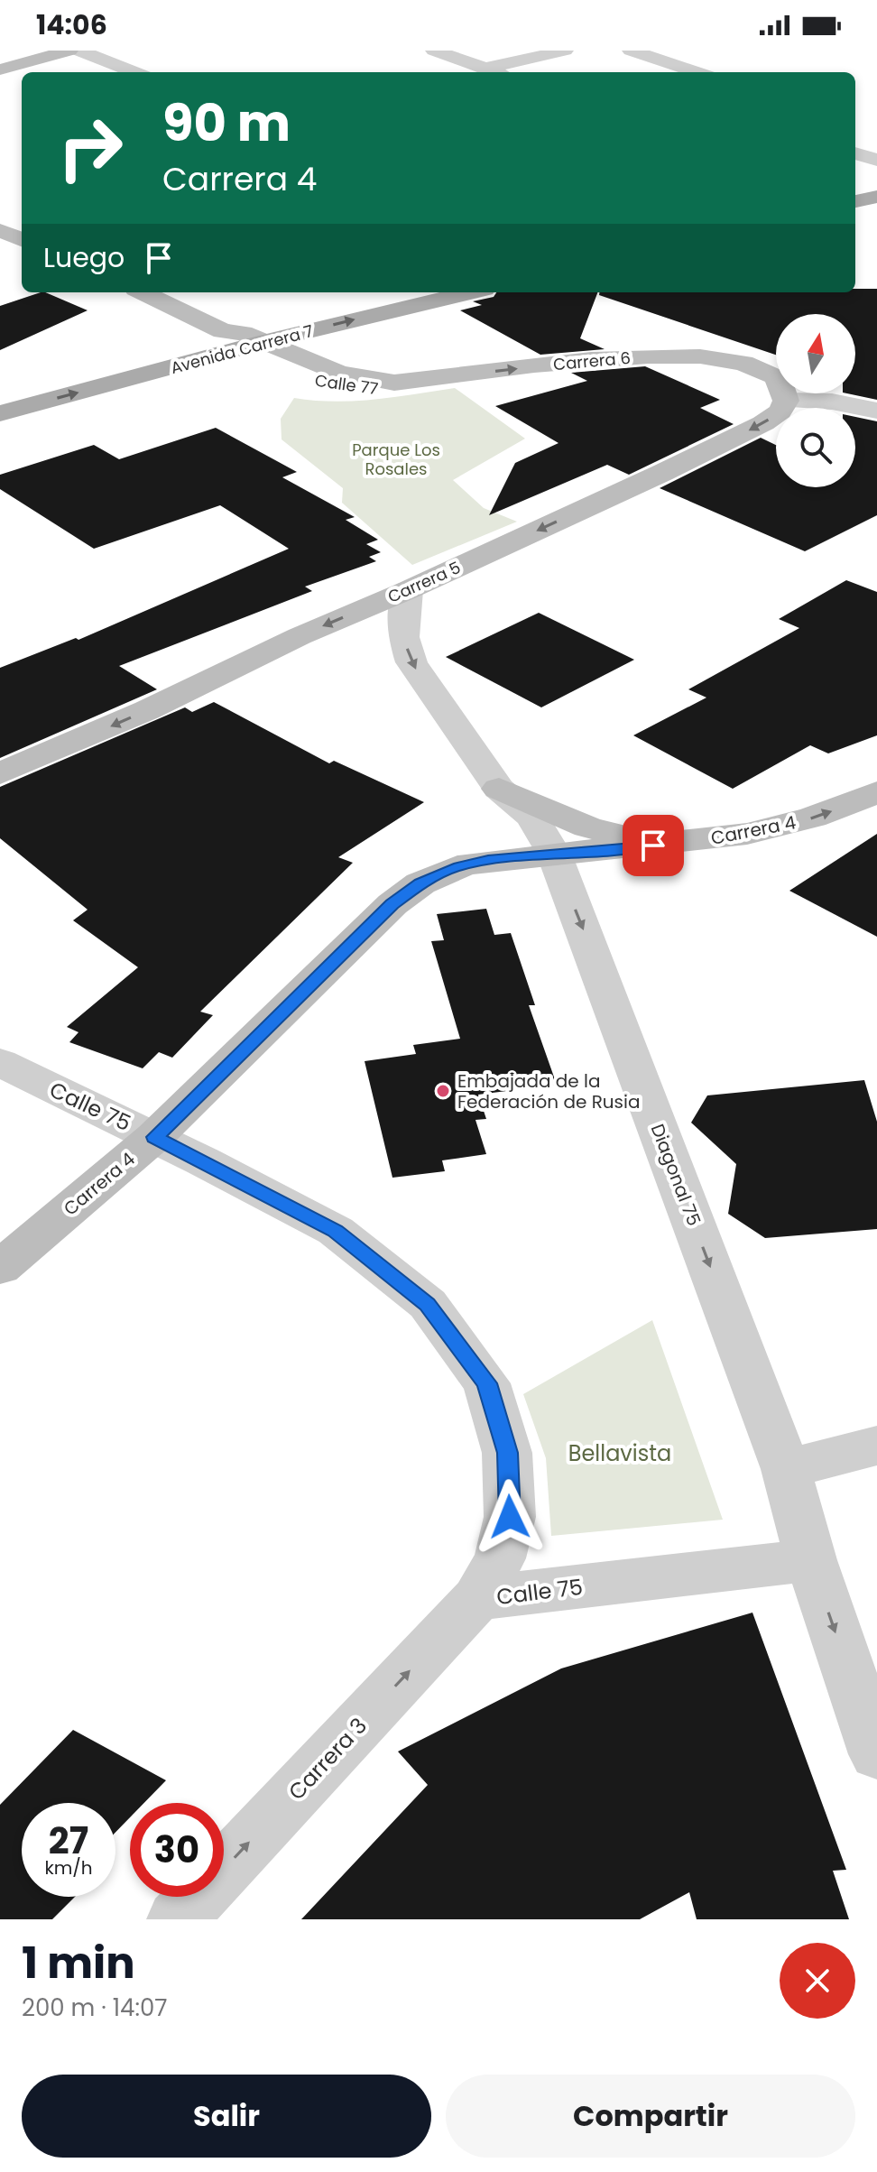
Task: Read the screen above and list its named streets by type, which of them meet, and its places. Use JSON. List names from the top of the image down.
{
  "streets": {
    "main road": ["Avenida Carrera 7"],
    "street": [
      "Carrera 6",
      "Calle 77",
      "Carrera 5",
      "Carrera 4",
      "Calle 75",
      "Diagonal 75",
      "Carrera 3"
    ]
  },
  "crossings": [
    ["Avenida Carrera 7", "Calle 77"],
    ["Carrera 6", "Calle 77"],
    ["Carrera 6", "Carrera 5"],
    ["Carrera 5", "Diagonal 75"],
    ["Carrera 4", "Calle 75"],
    ["Carrera 4", "Diagonal 75"],
    ["Calle 75", "Diagonal 75"],
    ["Calle 75", "Carrera 3"]
  ],
  "one_way": ["Carrera 5", "Diagonal 75", "Carrera 3"],
  "parks": ["Parque Los Rosales", "Bellavista"],
  "places": ["Embajada de la Federación de Rusia"],
  "north": "top",
  "page": {
    "status": "14:06",
    "turn": ["90 m", "Carrera 4"],
    "then": "Luego",
    "speed": "27 km/h",
    "limit": "30",
    "heading": ["1 min", "200 m · 14:07"],
    "buttons": ["Salir", "Compartir"]
  }
}
